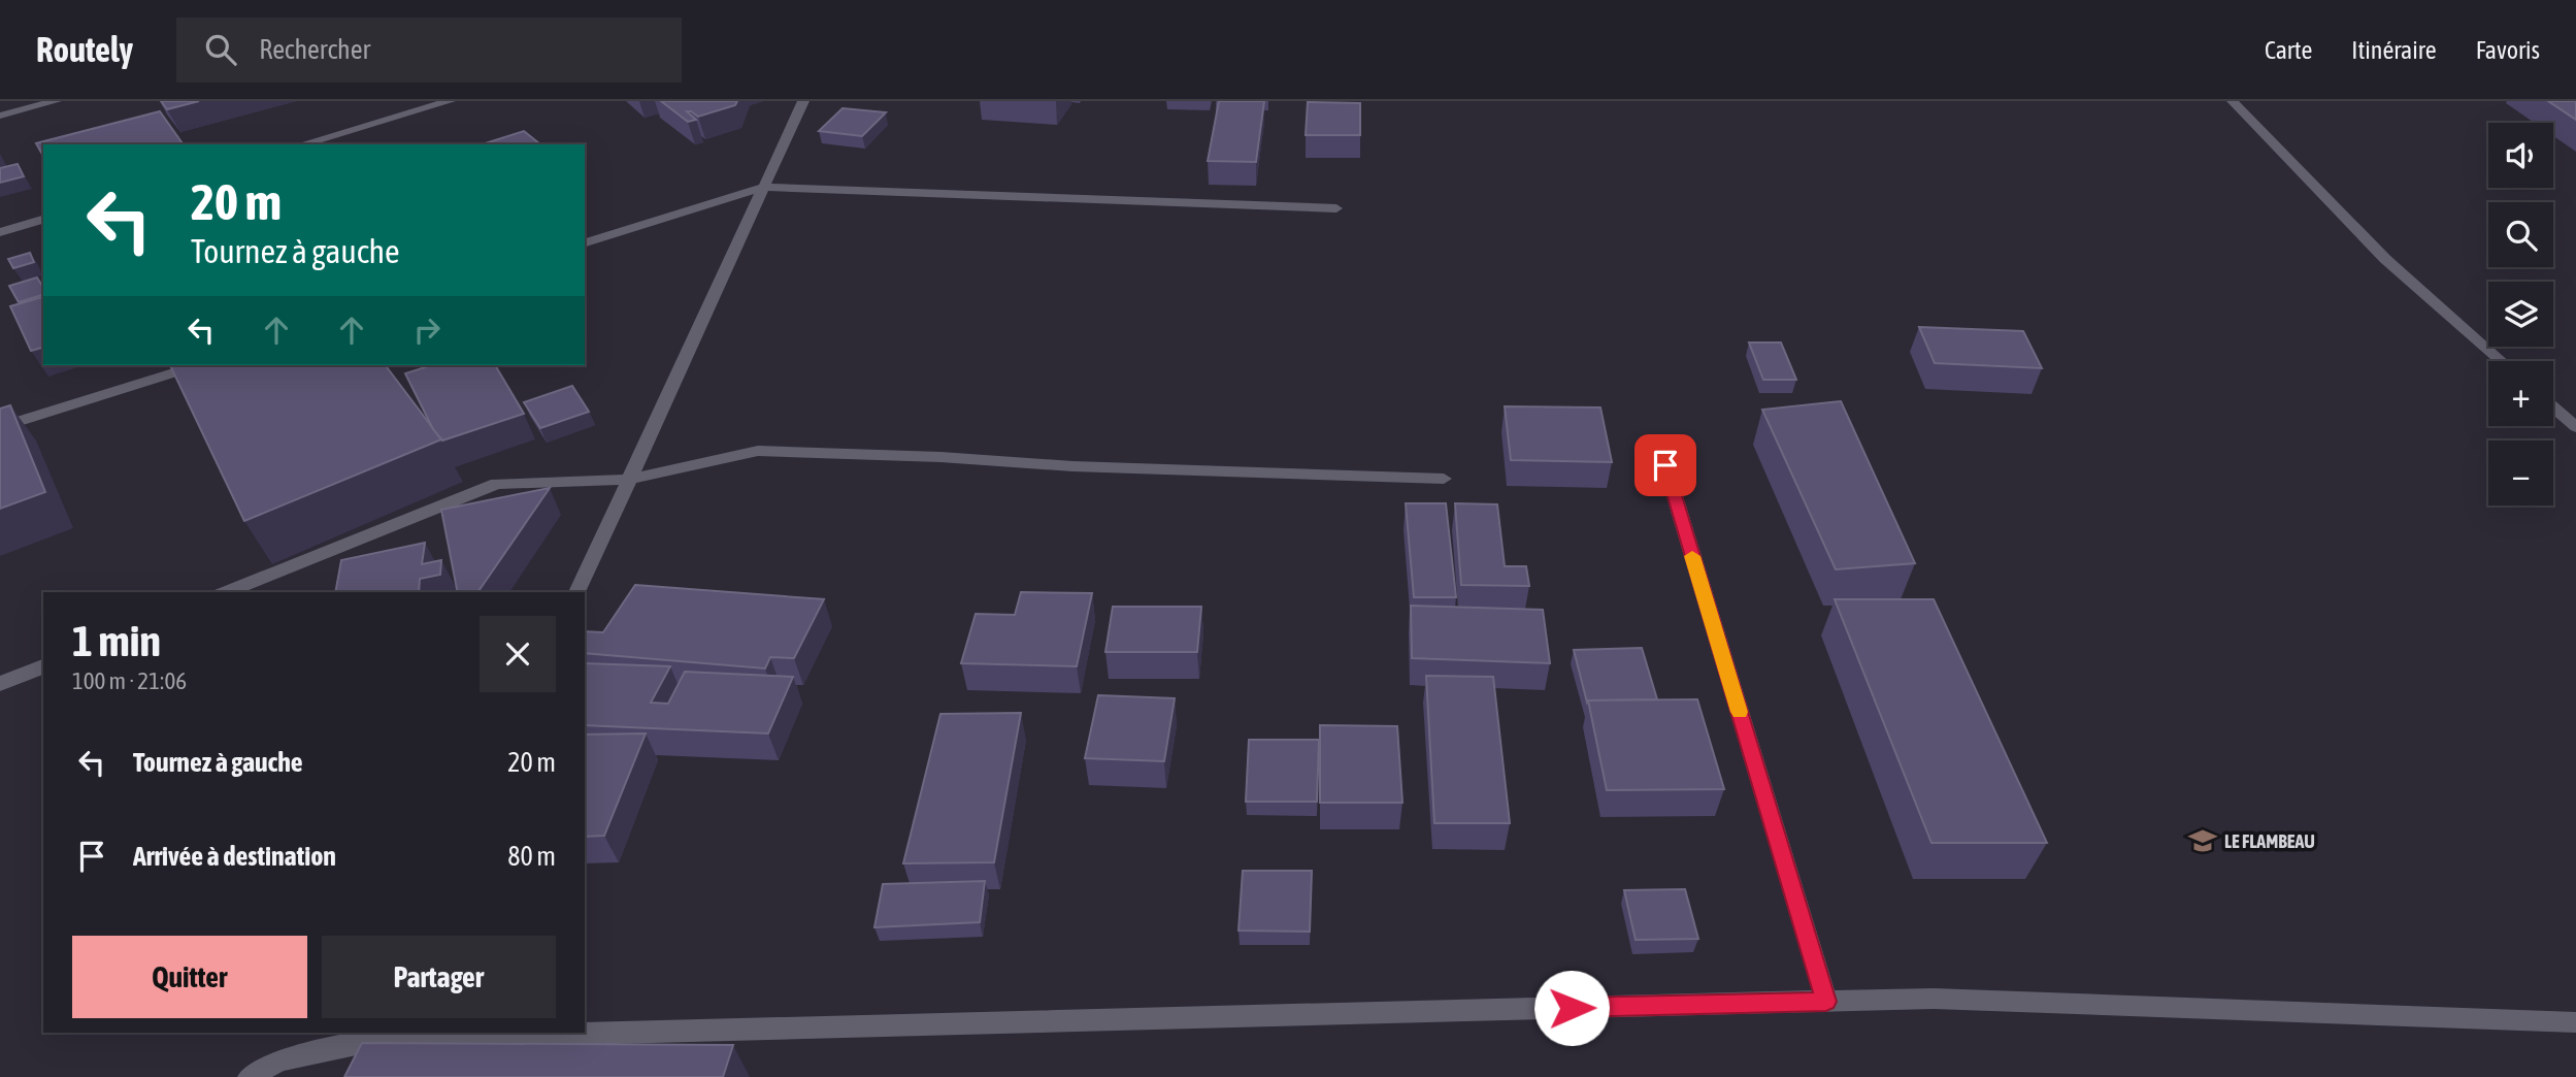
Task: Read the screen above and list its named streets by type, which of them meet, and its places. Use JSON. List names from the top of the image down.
{
  "places": {
    "school or university": ["LE FLAMBEAU"]
  },
  "page": {
    "header": "Routely",
    "search": "Rechercher",
    "nav": ["Carte", "Itinéraire", "Favoris"],
    "map_buttons": ["+", "−"],
    "turn": ["20 m", "Tournez à gauche"],
    "heading": ["1 min", "100 m · 21:06"],
    "list": [
      {
        "name": "Tournez à gauche",
        "value": "20 m"
      },
      {
        "name": "Arrivée à destination",
        "value": "80 m"
      }
    ],
    "buttons": ["Quitter", "Partager"]
  }
}
